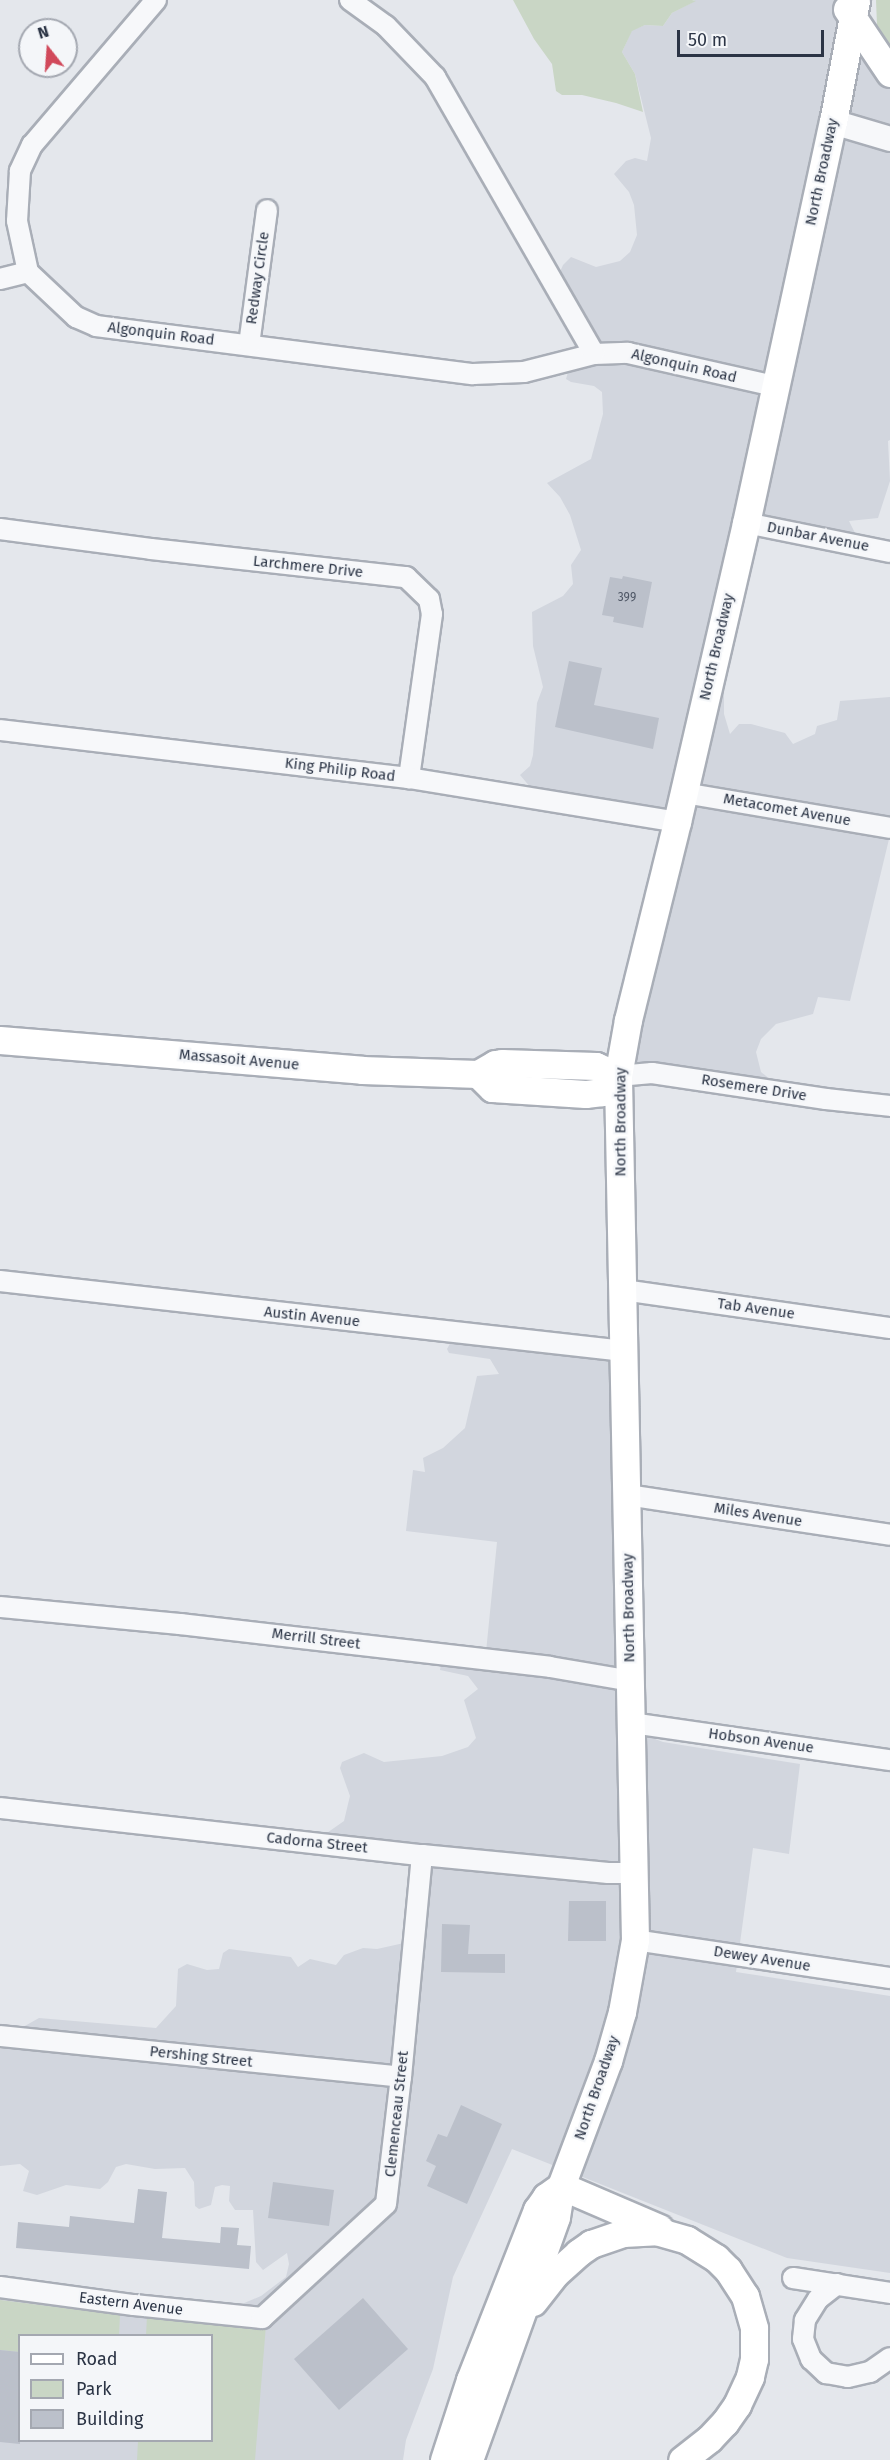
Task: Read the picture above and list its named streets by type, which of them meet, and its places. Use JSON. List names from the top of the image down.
{
  "streets": {
    "main road": ["North Broadway", "Massasoit Avenue"],
    "street": [
      "Redway Circle",
      "Algonquin Road",
      "Dunbar Avenue",
      "Larchmere Drive",
      "King Philip Road",
      "Metacomet Avenue",
      "Rosemere Drive",
      "Tab Avenue",
      "Austin Avenue",
      "Miles Avenue",
      "Merrill Street",
      "Hobson Avenue",
      "Cadorna Street",
      "Dewey Avenue",
      "Pershing Street",
      "Clemenceau Street",
      "Eastern Avenue"
    ]
  },
  "crossings": [
    ["North Broadway", "Algonquin Road"],
    ["North Broadway", "Dunbar Avenue"],
    ["North Broadway", "King Philip Road"],
    ["North Broadway", "Metacomet Avenue"],
    ["North Broadway", "Massasoit Avenue"],
    ["North Broadway", "Rosemere Drive"],
    ["North Broadway", "Tab Avenue"],
    ["North Broadway", "Austin Avenue"],
    ["North Broadway", "Miles Avenue"],
    ["North Broadway", "Merrill Street"],
    ["North Broadway", "Hobson Avenue"],
    ["North Broadway", "Cadorna Street"],
    ["North Broadway", "Dewey Avenue"],
    ["Redway Circle", "Algonquin Road"],
    ["Larchmere Drive", "King Philip Road"],
    ["Massasoit Avenue", "Rosemere Drive"],
    ["Cadorna Street", "Clemenceau Street"],
    ["Pershing Street", "Clemenceau Street"],
    ["Clemenceau Street", "Eastern Avenue"]
  ],
  "house_numbers": ["399"],
  "legend": ["Road", "Park", "Building"],
  "scale_bar": "50 m",
  "north": "top"
}
